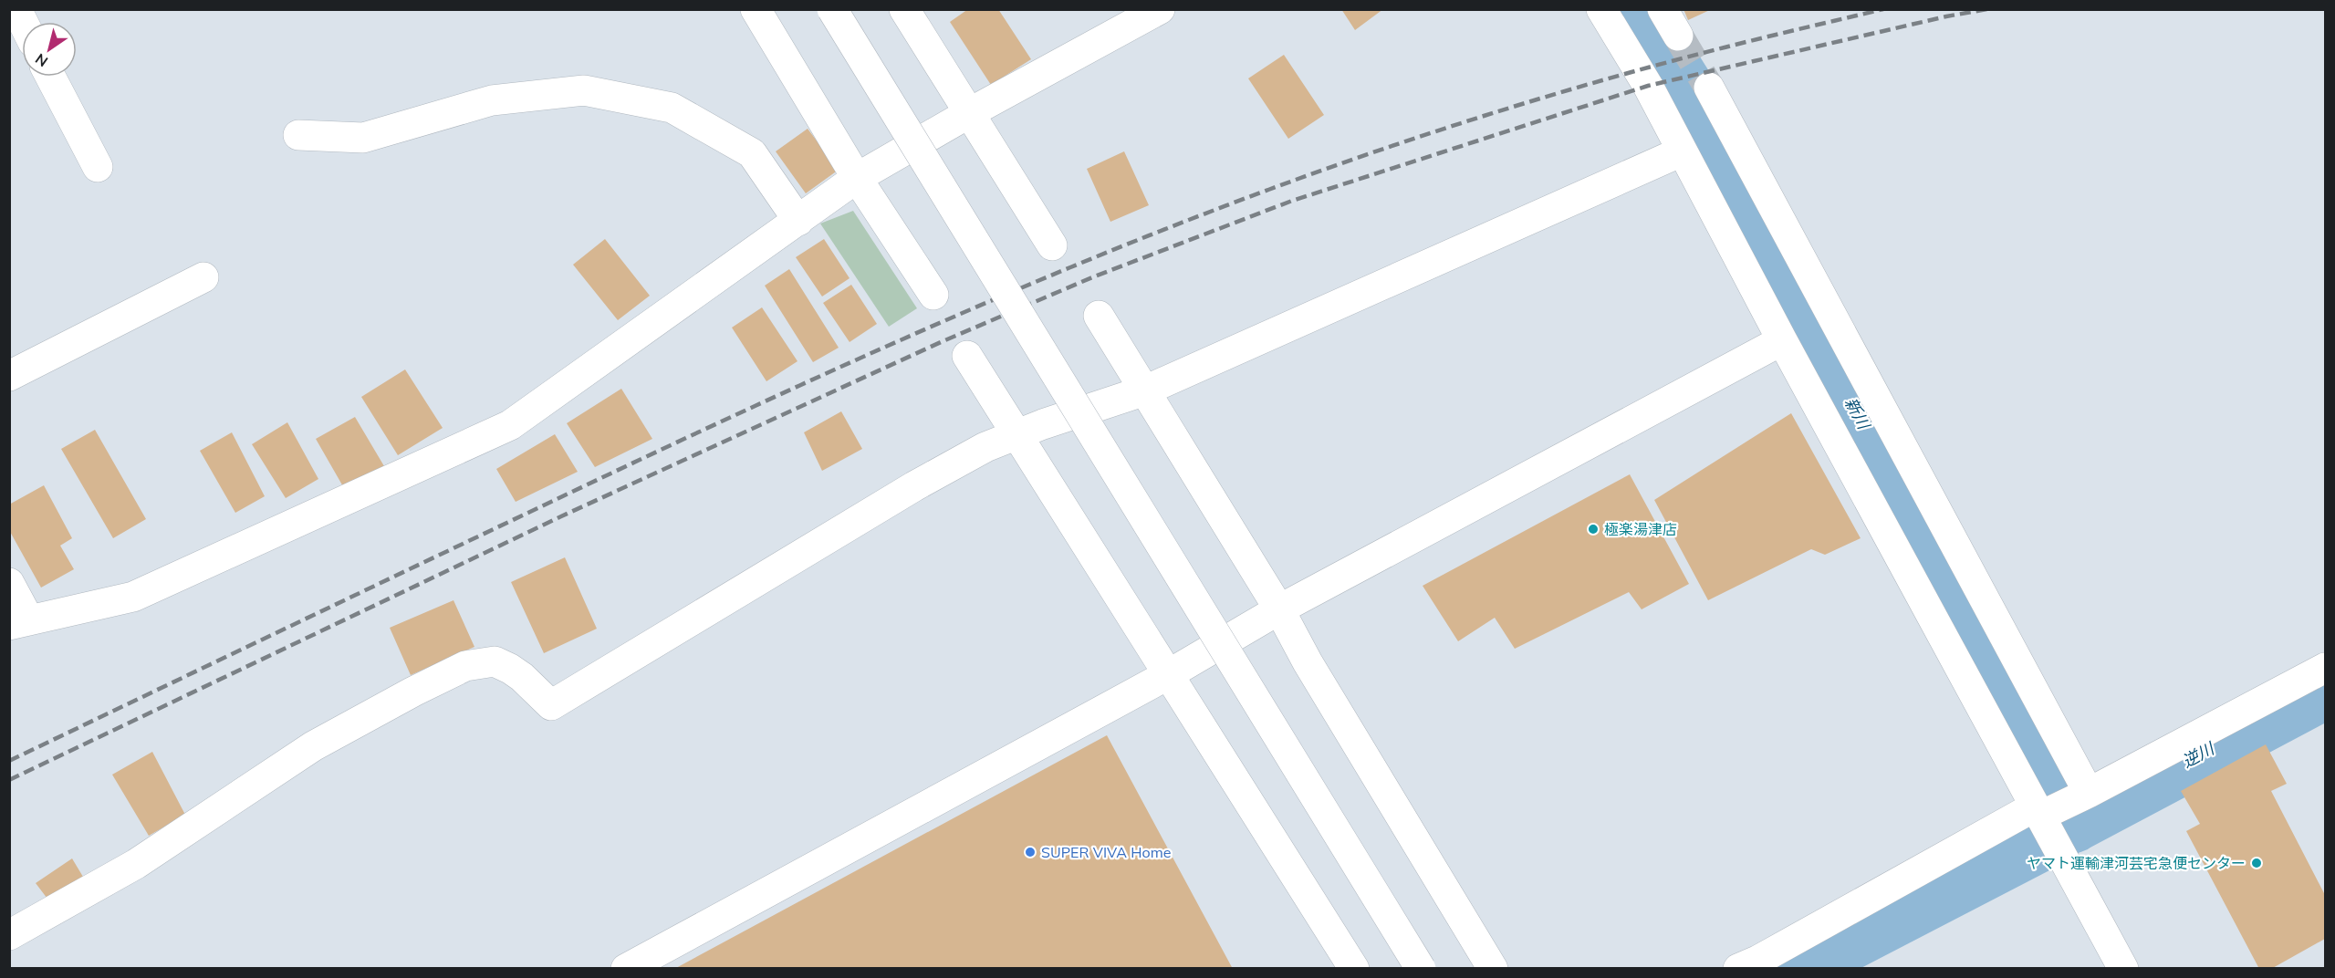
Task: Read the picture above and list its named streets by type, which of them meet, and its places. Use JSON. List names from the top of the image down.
{
  "water": ["新川", "逆川"],
  "places": ["極楽湯津店", "SUPER VIVA Home", "ヤマト運輸津河芸宅急便センター"],
  "north": "bottom left"
}
